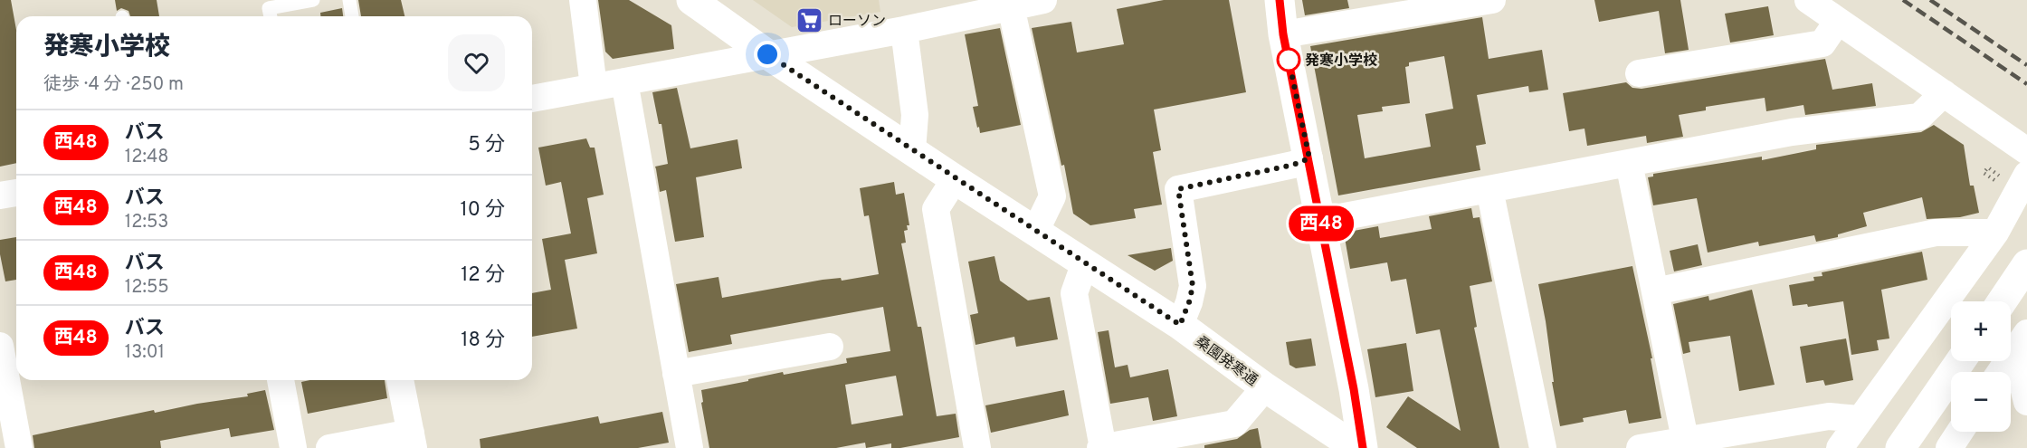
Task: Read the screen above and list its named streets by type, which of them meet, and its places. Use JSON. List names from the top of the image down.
{
  "streets": {
    "street": ["桑園発寒通"]
  },
  "places": {
    "supermarket": ["ローソン"],
    "other": ["発寒小学校"]
  },
  "lines": ["bus line 西48"],
  "page": {
    "on_map": "西48",
    "heading": ["発寒小学校", "徒歩 · 4 分 · 250 m"],
    "list": [
      {
        "mark": "西48",
        "name": "バス",
        "note": "12:48",
        "value": "5 分"
      },
      {
        "mark": "西48",
        "name": "バス",
        "note": "12:53",
        "value": "10 分"
      },
      {
        "mark": "西48",
        "name": "バス",
        "note": "12:55",
        "value": "12 分"
      },
      {
        "mark": "西48",
        "name": "バス",
        "note": "13:01",
        "value": "18 分"
      }
    ],
    "map_buttons": ["+", "−"]
  }
}
